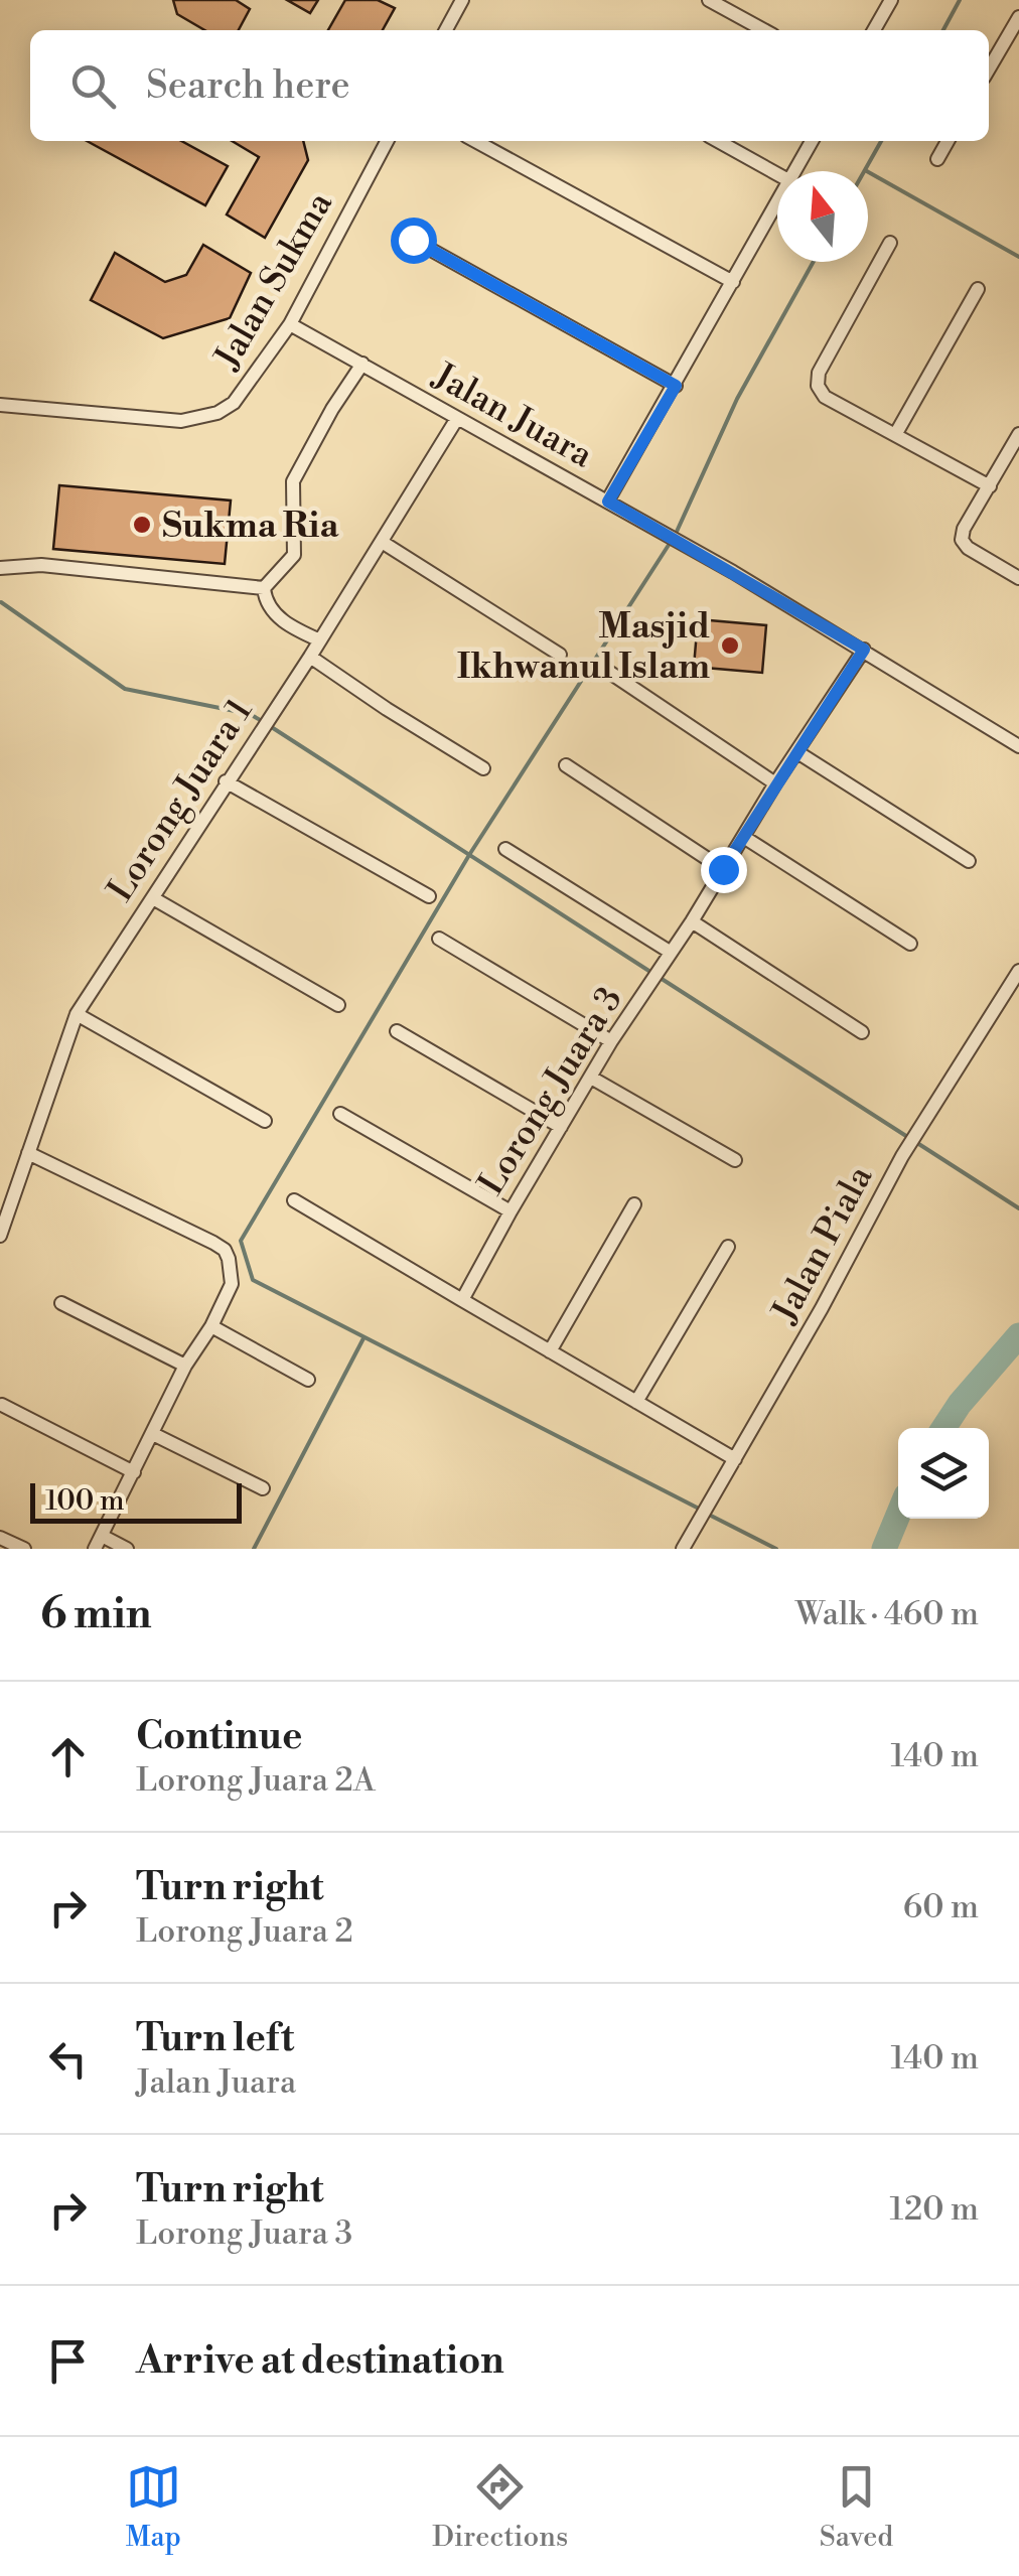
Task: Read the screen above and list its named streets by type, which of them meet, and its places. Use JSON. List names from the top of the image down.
{
  "streets": {
    "street": [
      "Jalan Sukma",
      "Jalan Juara",
      "Lorong Juara 1",
      "Lorong Juara 3",
      "Jalan Piala"
    ]
  },
  "crossings": [
    ["Jalan Sukma", "Jalan Juara"],
    ["Jalan Juara", "Lorong Juara 1"],
    ["Jalan Juara", "Lorong Juara 3"]
  ],
  "places": ["Sukma Ria", "Masjid Ikhwanul Islam"],
  "scale_bar": "100 m",
  "north": "top",
  "page": {
    "search": "Search here",
    "scale": "100 m",
    "heading": ["6 min", "Walk · 460 m"],
    "list": [
      ["Continue", "Lorong Juara 2A", "140 m"],
      ["Turn right", "Lorong Juara 2", "60 m"],
      ["Turn left", "Jalan Juara", "140 m"],
      ["Turn right", "Lorong Juara 3", "120 m"],
      "Arrive at destination"
    ],
    "nav": ["Map", "Directions", "Saved"]
  }
}
